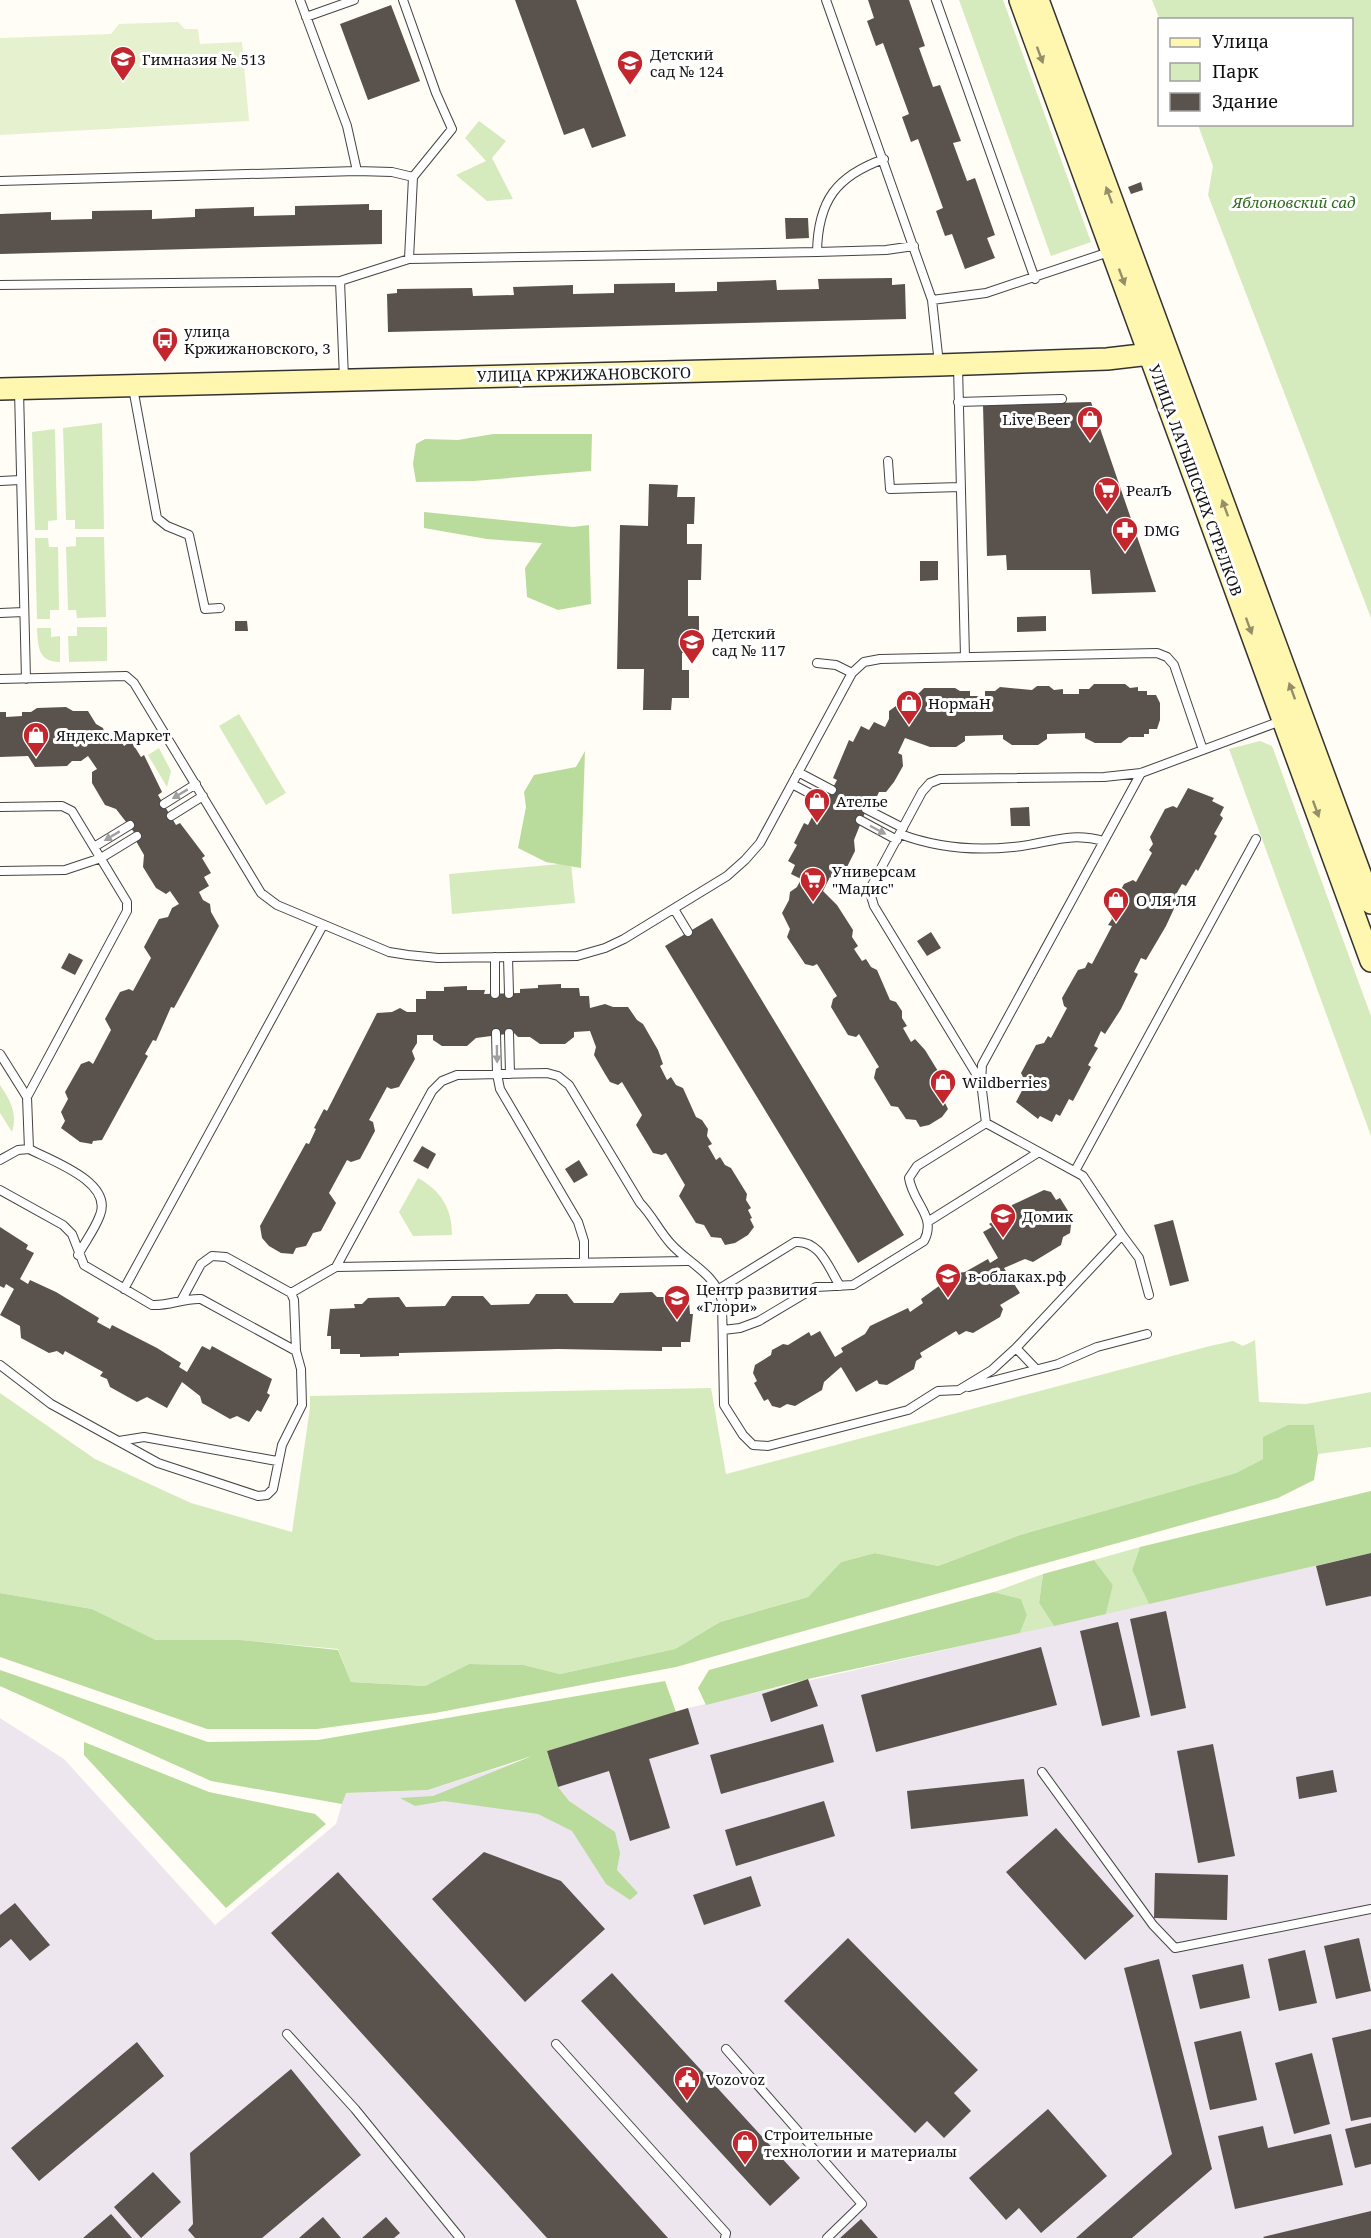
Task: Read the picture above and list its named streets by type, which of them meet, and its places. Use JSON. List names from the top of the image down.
{
  "streets": {
    "street": ["УЛИЦА КРЖИЖАНОВСКОГО", "УЛИЦА ЛАТЫШСКИХ СТРЕЛКОВ"]
  },
  "crossings": [
    ["УЛИЦА КРЖИЖАНОВСКОГО", "УЛИЦА ЛАТЫШСКИХ СТРЕЛКОВ"]
  ],
  "parks": ["Яблоновский сад"],
  "places": {
    "school or university": [
      "Гимназия № 513",
      "Детский сад № 124",
      "Детский сад № 117",
      "Домик",
      "в-облаках.рф",
      "Центр развития «Глори»"
    ],
    "bus stop": ["улица Кржижановского, 3"],
    "shop": [
      "Live Beer",
      "НормаН",
      "Яндекс.Маркет",
      "Ателье",
      "О ЛЯ ЛЯ",
      "Wildberries",
      "Строительные технологии и материалы"
    ],
    "supermarket": ["РеалЪ", "Универсам \"Мадис\""],
    "pharmacy": ["DMG"],
    "public building": ["Vozovoz"]
  },
  "legend": ["Улица", "Парк", "Здание"]
}
